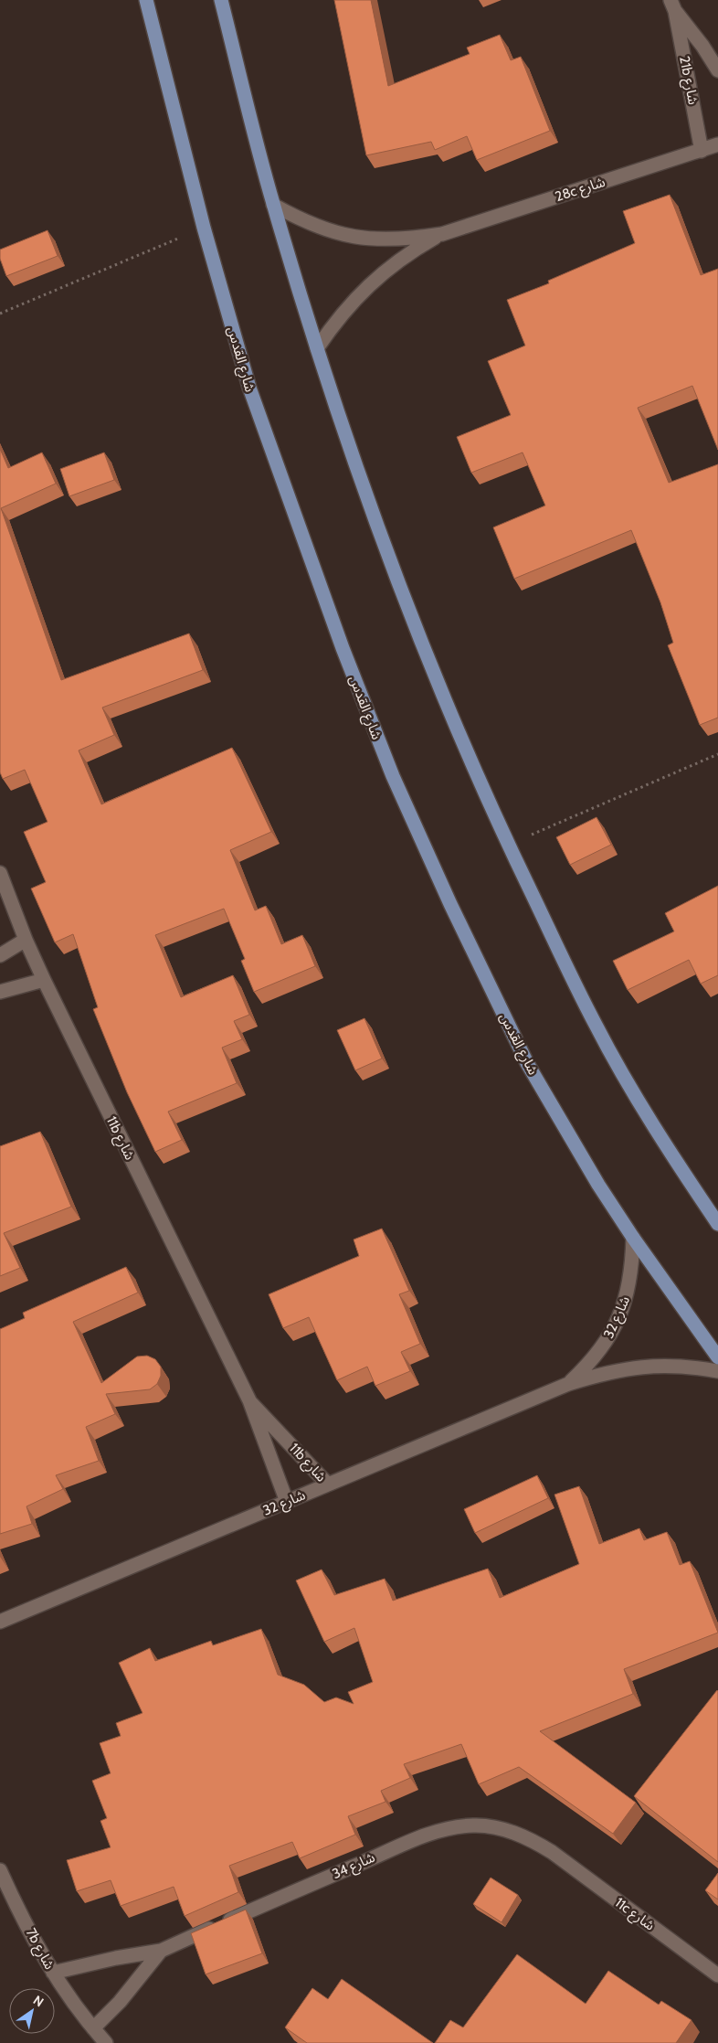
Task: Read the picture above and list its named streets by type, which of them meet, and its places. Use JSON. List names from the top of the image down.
{
  "streets": {
    "main road": ["شارع القدس"],
    "street": [
      "21b شارع",
      "28c شارع",
      "11b شارع",
      "شارع 32",
      "شارع 34",
      "11c شارع",
      "7b شارع"
    ]
  },
  "crossings": [
    ["21b شارع", "28c شارع"],
    ["شارع القدس", "شارع 32"],
    ["11b شارع", "شارع 32"],
    ["شارع 34", "11c شارع"],
    ["شارع 34", "7b شارع"]
  ],
  "north": "top right"
}
